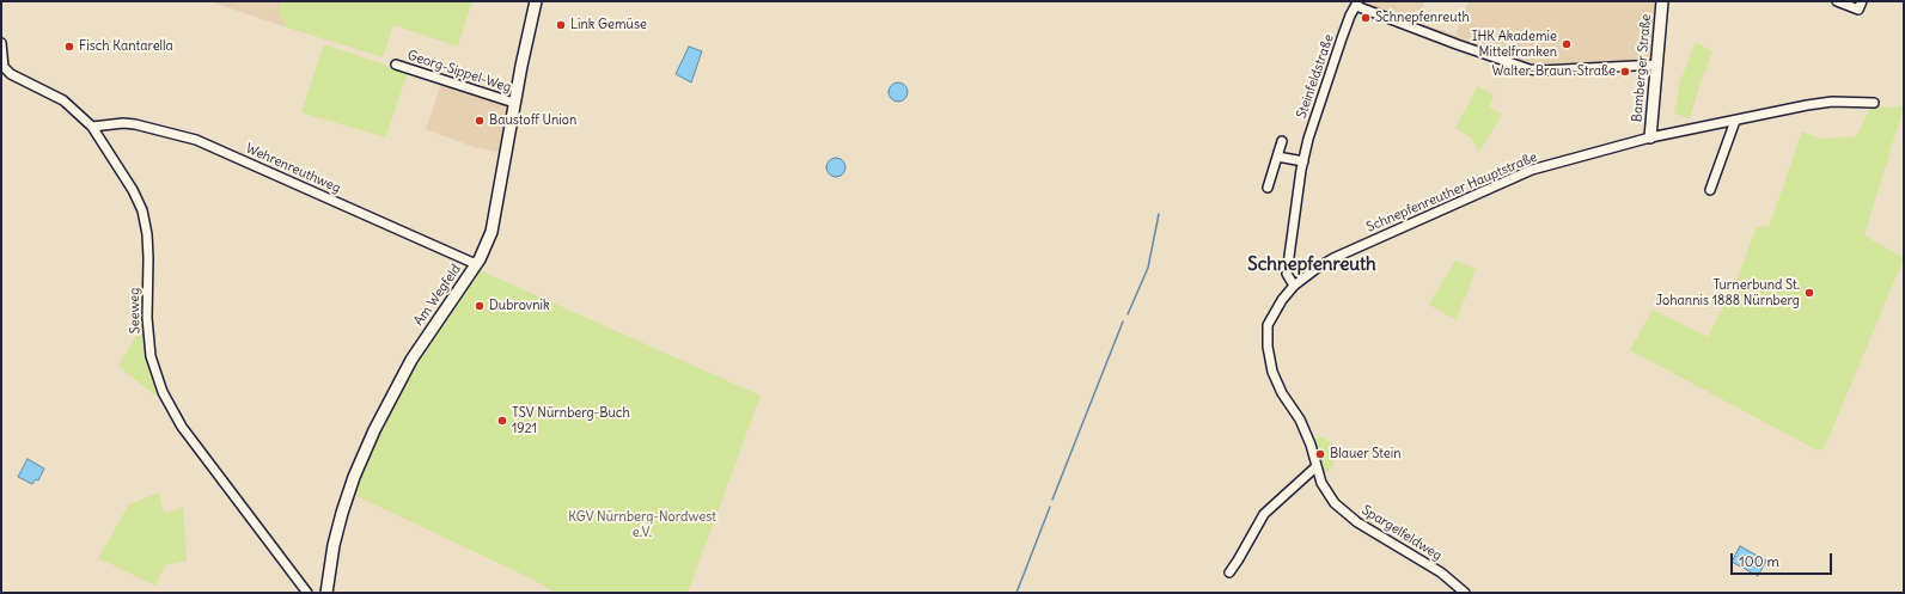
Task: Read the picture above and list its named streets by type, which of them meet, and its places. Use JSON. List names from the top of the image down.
{
  "streets": {
    "street": [
      "Bamberger Straße",
      "Georg-Sippel-Weg",
      "Steinfeldstraße",
      "Wehrenreuthweg",
      "Schnepfenreuther Hauptstraße",
      "Am Wegfeld",
      "Seeweg",
      "Spargelfeldweg"
    ]
  },
  "crossings": [
    ["Bamberger Straße", "Schnepfenreuther Hauptstraße"],
    ["Georg-Sippel-Weg", "Am Wegfeld"],
    ["Steinfeldstraße", "Schnepfenreuther Hauptstraße"],
    ["Wehrenreuthweg", "Am Wegfeld"],
    ["Wehrenreuthweg", "Seeweg"],
    ["Schnepfenreuther Hauptstraße", "Spargelfeldweg"]
  ],
  "districts": ["Schnepfenreuth"],
  "parks": ["KGV Nürnberg-Nordwest e.V."],
  "places": [
    "Schnepfenreuth",
    "Link Gemüse",
    "IHK Akademie Mittelfranken",
    "Fisch Kantarella",
    "Walter-Braun-Straße",
    "Baustoff Union",
    "Turnerbund St. Johannis 1888 Nürnberg",
    "Dubrovnik",
    "TSV Nürnberg-Buch 1921",
    "Blauer Stein"
  ],
  "scale_bar": "100 m"
}
